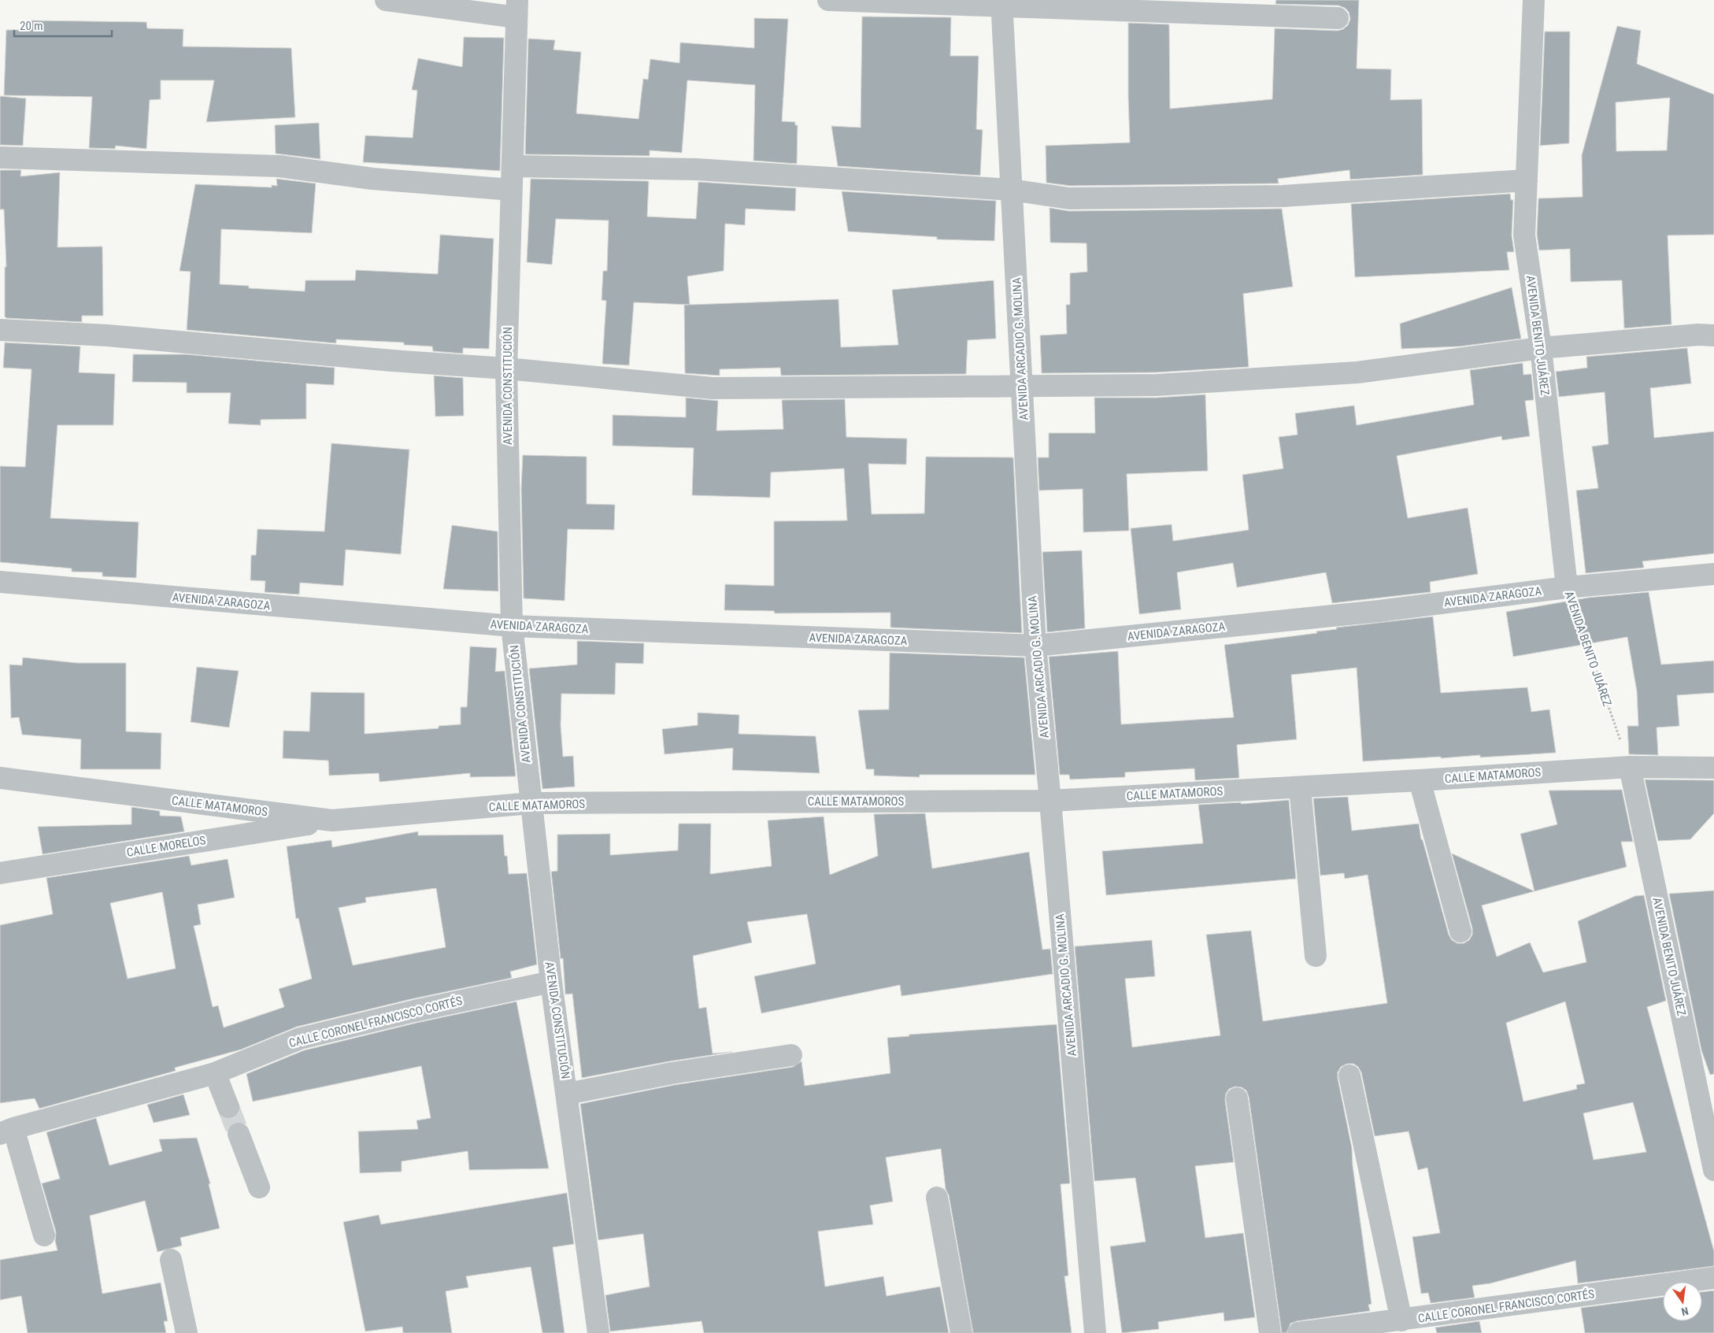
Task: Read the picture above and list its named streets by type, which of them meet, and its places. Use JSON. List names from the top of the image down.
{
  "streets": {
    "street": [
      "AVENIDA BENITO JUÁREZ",
      "AVENIDA ARCADIO G. MOLINA",
      "AVENIDA CONSTITUCIÓN",
      "AVENIDA ZARAGOZA",
      "CALLE MATAMOROS",
      "CALLE MORELOS",
      "CALLE CORONEL FRANCISCO CORTÉS"
    ]
  },
  "crossings": [
    ["AVENIDA BENITO JUÁREZ", "AVENIDA ZARAGOZA"],
    ["AVENIDA BENITO JUÁREZ", "CALLE MATAMOROS"],
    ["AVENIDA ARCADIO G. MOLINA", "AVENIDA ZARAGOZA"],
    ["AVENIDA ARCADIO G. MOLINA", "CALLE MATAMOROS"],
    ["AVENIDA CONSTITUCIÓN", "AVENIDA ZARAGOZA"],
    ["AVENIDA CONSTITUCIÓN", "CALLE MATAMOROS"],
    ["AVENIDA CONSTITUCIÓN", "CALLE CORONEL FRANCISCO CORTÉS"],
    ["CALLE MATAMOROS", "CALLE MORELOS"]
  ],
  "scale_bar": "20 m",
  "north": "bottom"
}
